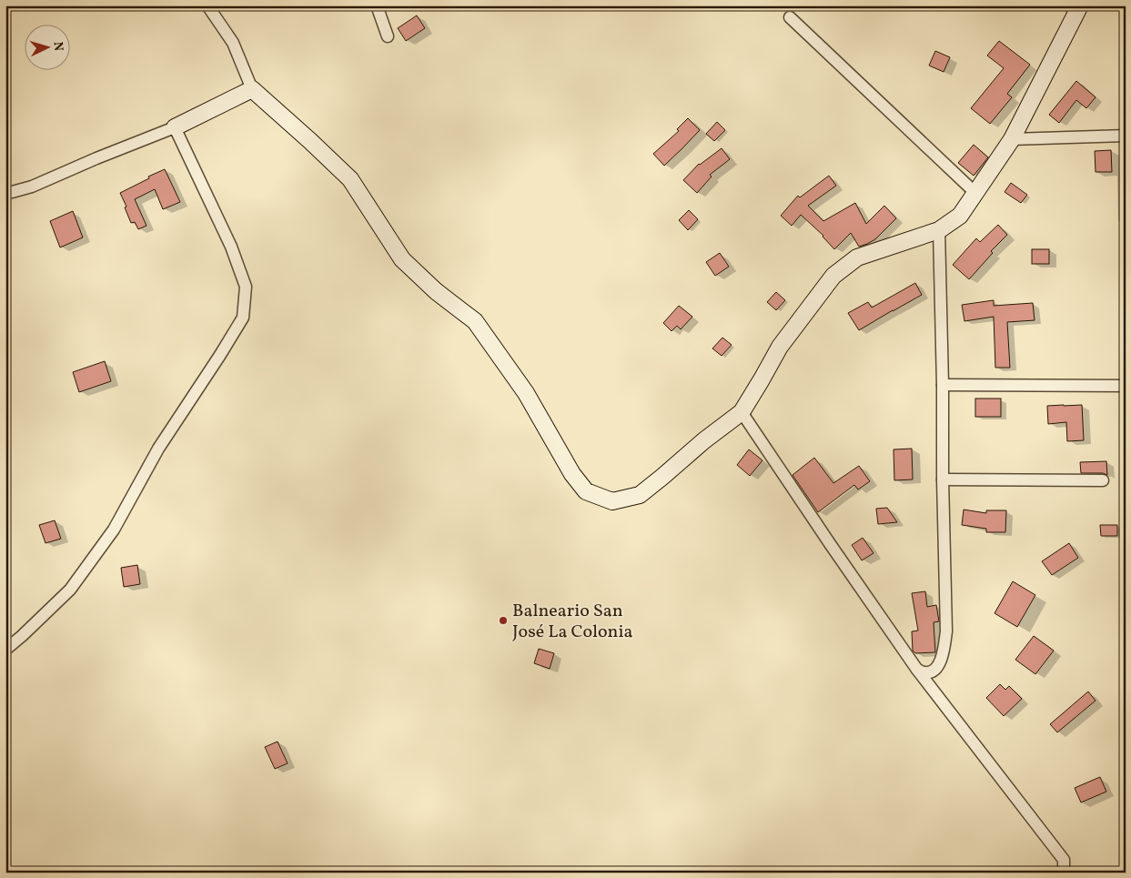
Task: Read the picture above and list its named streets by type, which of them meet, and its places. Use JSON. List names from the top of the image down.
{
  "places": ["Balneario San José La Colonia"],
  "north": "right"
}
